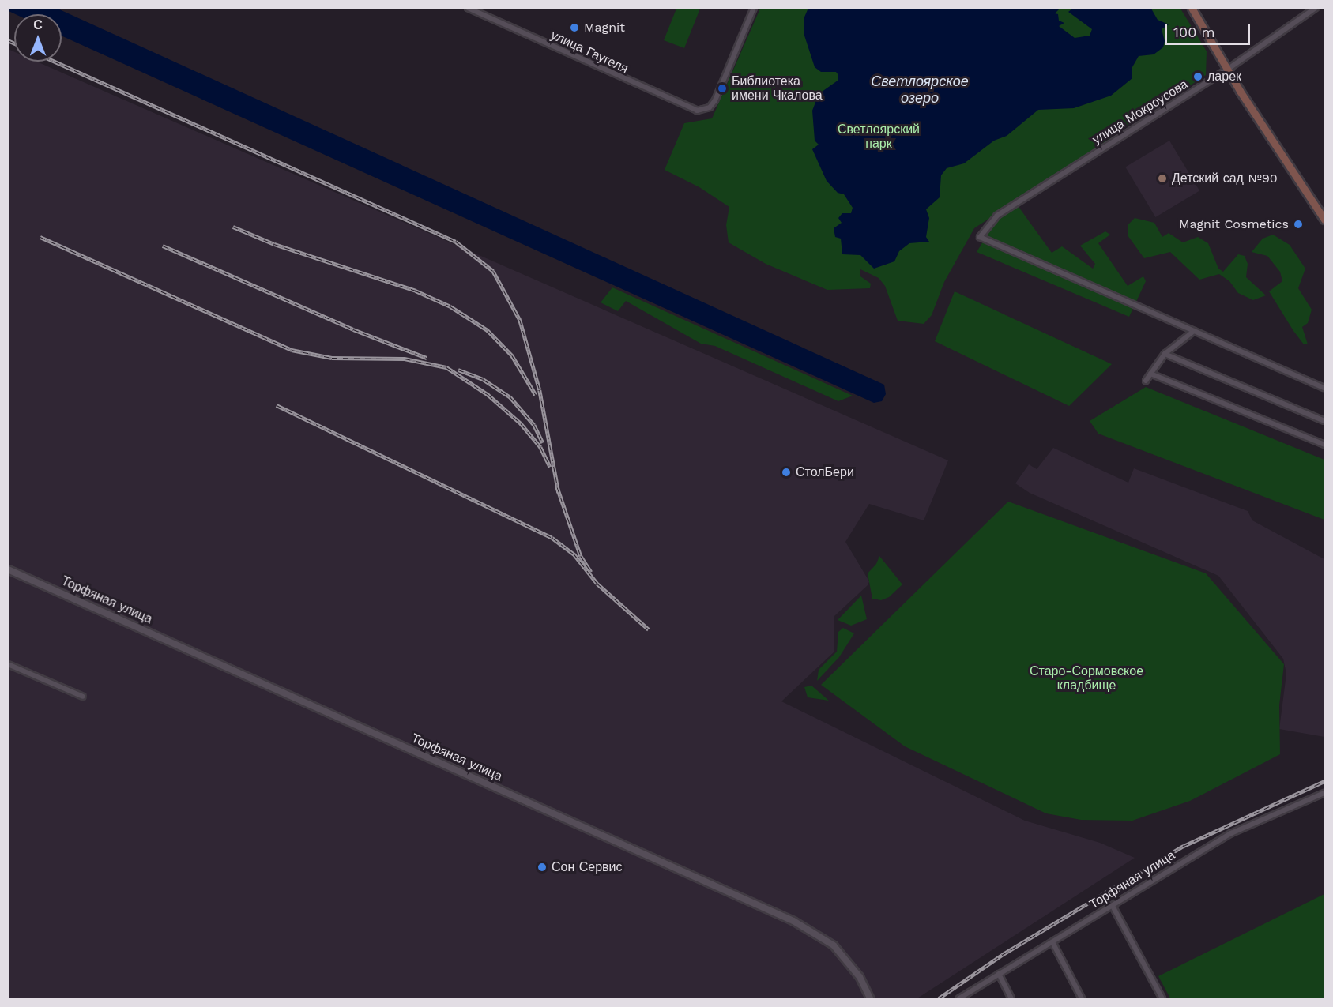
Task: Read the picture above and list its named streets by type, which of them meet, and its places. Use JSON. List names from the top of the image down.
{
  "streets": {
    "street": ["улица Гаугеля", "улица Мокроусова", "Торфяная улица"]
  },
  "water": ["Светлоярское озеро"],
  "parks": ["Светлоярский парк", "Старо-Сормовское кладбище"],
  "places": [
    "Magnit",
    "ларек",
    "Библиотека имени Чкалова",
    "Детский сад №90",
    "Magnit Cosmetics",
    "СтолБери",
    "Сон Сервис"
  ],
  "scale_bar": "100 m",
  "north": "top"
}
